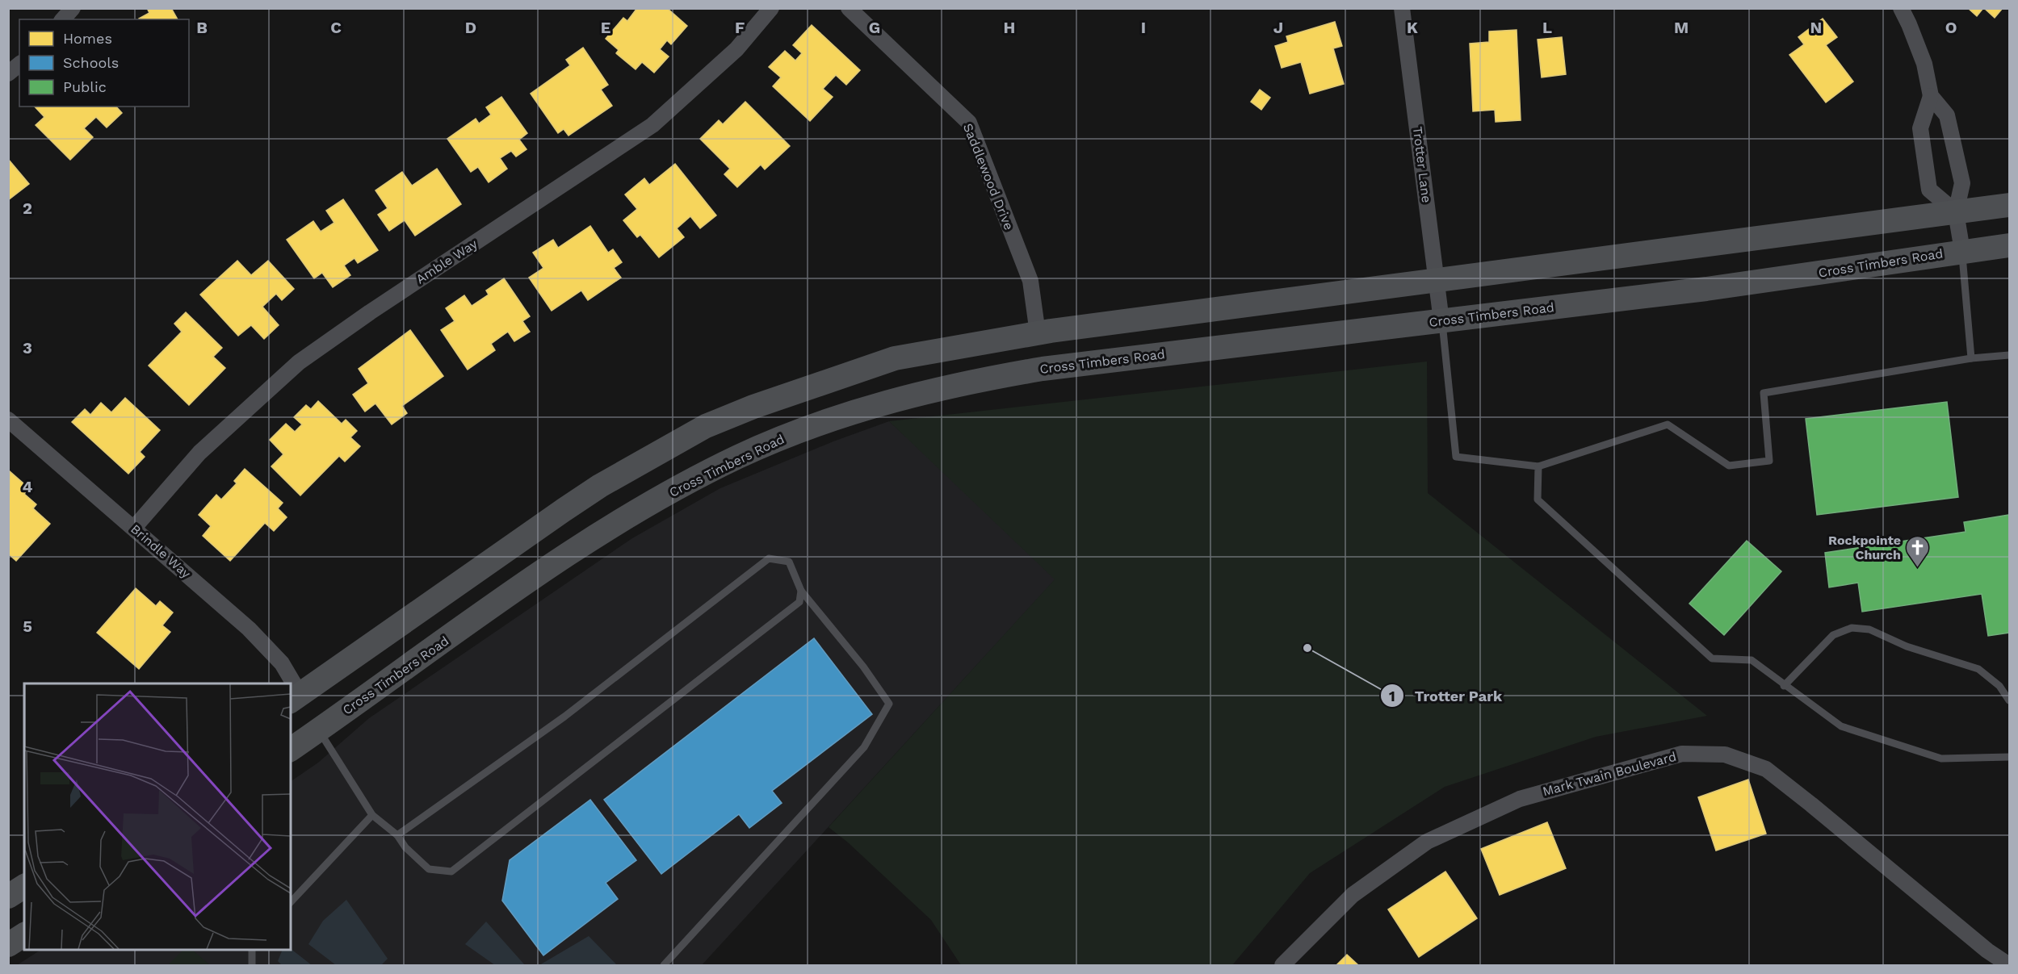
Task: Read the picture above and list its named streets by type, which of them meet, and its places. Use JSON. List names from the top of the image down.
{
  "streets": {
    "main road": ["Cross Timbers Road"],
    "street": [
      "Trotter Lane",
      "Saddlewood Drive",
      "Amble Way",
      "Brindle Way",
      "Mark Twain Boulevard"
    ]
  },
  "crossings": [
    ["Trotter Lane", "Cross Timbers Road"],
    ["Amble Way", "Brindle Way"]
  ],
  "places": {
    "church": ["Rockpointe Church"],
    "other": ["Trotter Park"]
  },
  "legend": ["Homes", "Schools", "Public"],
  "grid": {
    "columns": [
      "B",
      "C",
      "D",
      "E",
      "F",
      "G",
      "H",
      "I",
      "J",
      "K",
      "L",
      "M",
      "N",
      "O"
    ],
    "rows": [
      "2",
      "3",
      "4",
      "5"
    ]
  }
}
